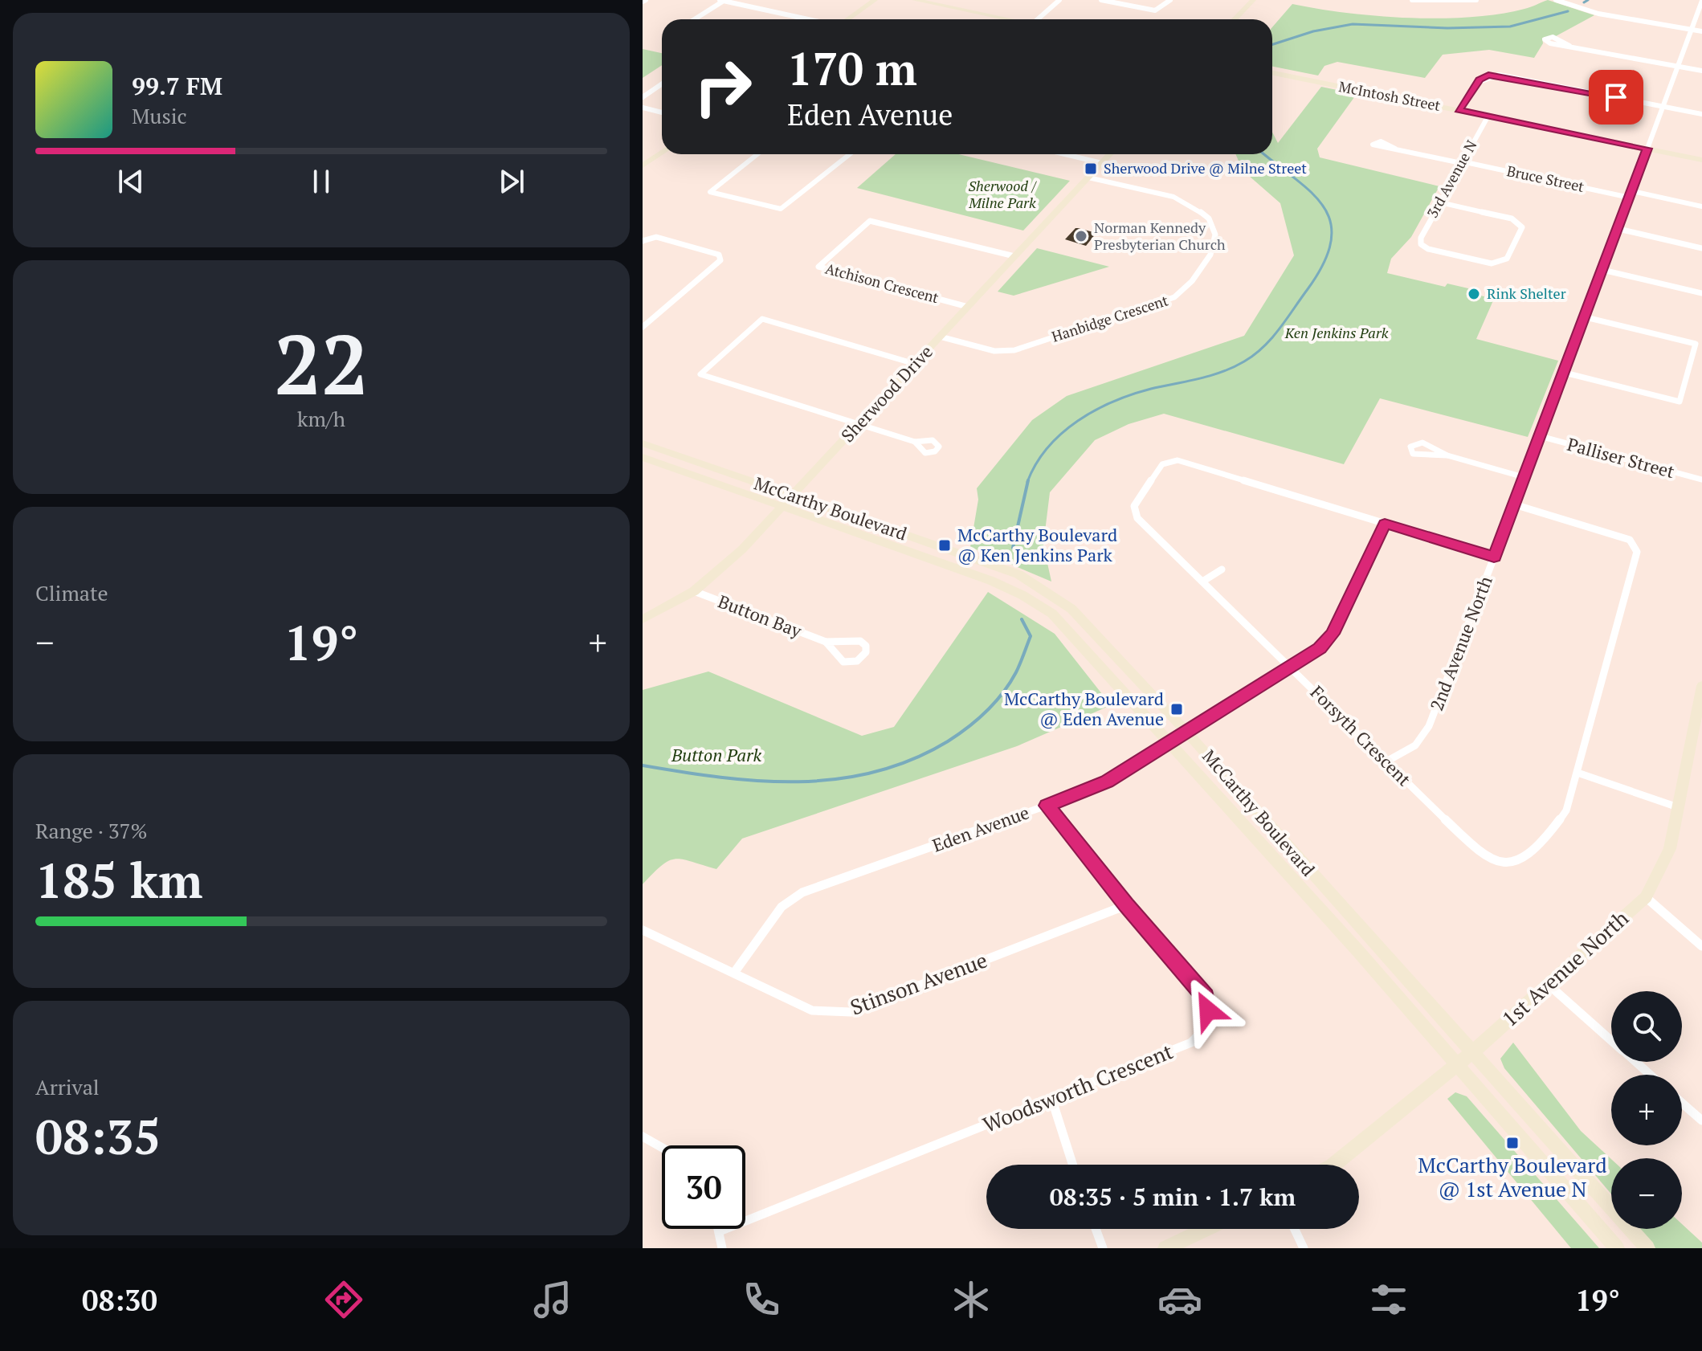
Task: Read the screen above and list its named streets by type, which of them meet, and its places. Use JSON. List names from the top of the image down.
{
  "streets": {
    "main road": [
      "McIntosh Street",
      "Sherwood Drive",
      "McCarthy Boulevard",
      "1st Avenue North"
    ],
    "street": [
      "3rd Avenue N",
      "Bruce Street",
      "Atchison Crescent",
      "Hanbidge Crescent",
      "Palliser Street",
      "Button Bay",
      "2nd Avenue North",
      "Forsyth Crescent",
      "Eden Avenue",
      "Stinson Avenue",
      "Woodsworth Crescent"
    ]
  },
  "crossings": [
    ["McIntosh Street", "3rd Avenue N"],
    ["McIntosh Street", "2nd Avenue North"],
    ["3rd Avenue N", "Bruce Street"],
    ["Bruce Street", "2nd Avenue North"],
    ["Atchison Crescent", "Sherwood Drive"],
    ["Hanbidge Crescent", "Sherwood Drive"],
    ["Sherwood Drive", "McCarthy Boulevard"],
    ["Sherwood Drive", "Button Bay"],
    ["Palliser Street", "2nd Avenue North"],
    ["McCarthy Boulevard", "Eden Avenue"],
    ["McCarthy Boulevard", "1st Avenue North"],
    ["2nd Avenue North", "Forsyth Crescent"],
    ["Forsyth Crescent", "Eden Avenue"],
    ["Eden Avenue", "Stinson Avenue"],
    ["Eden Avenue", "Woodsworth Crescent"],
    ["Stinson Avenue", "Woodsworth Crescent"]
  ],
  "parks": ["Sherwood / Milne Park", "Ken Jenkins Park", "Button Park"],
  "places": {
    "transit": [
      "Sherwood Drive @ Milne Street",
      "McCarthy Boulevard @ Ken Jenkins Park",
      "McCarthy Boulevard @ Eden Avenue",
      "McCarthy Boulevard @ 1st Avenue N"
    ],
    "other": ["Norman Kennedy Presbyterian Church", "Rink Shelter"]
  },
  "page": {
    "turn": ["170 m", "Eden Avenue"],
    "song": ["99.7 FM", "Music"],
    "tile": [
      ["22", "km/h"],
      "Climate",
      ["Range · 37%", "185 km"],
      ["Arrival", "08:35"]
    ],
    "heat": ["−", "19°", "+"],
    "map_buttons": ["+", "−"],
    "limit": "30",
    "trip": "08:35 · 5 min · 1.7 km",
    "tabs": ["08:30", "19°"]
  }
}
